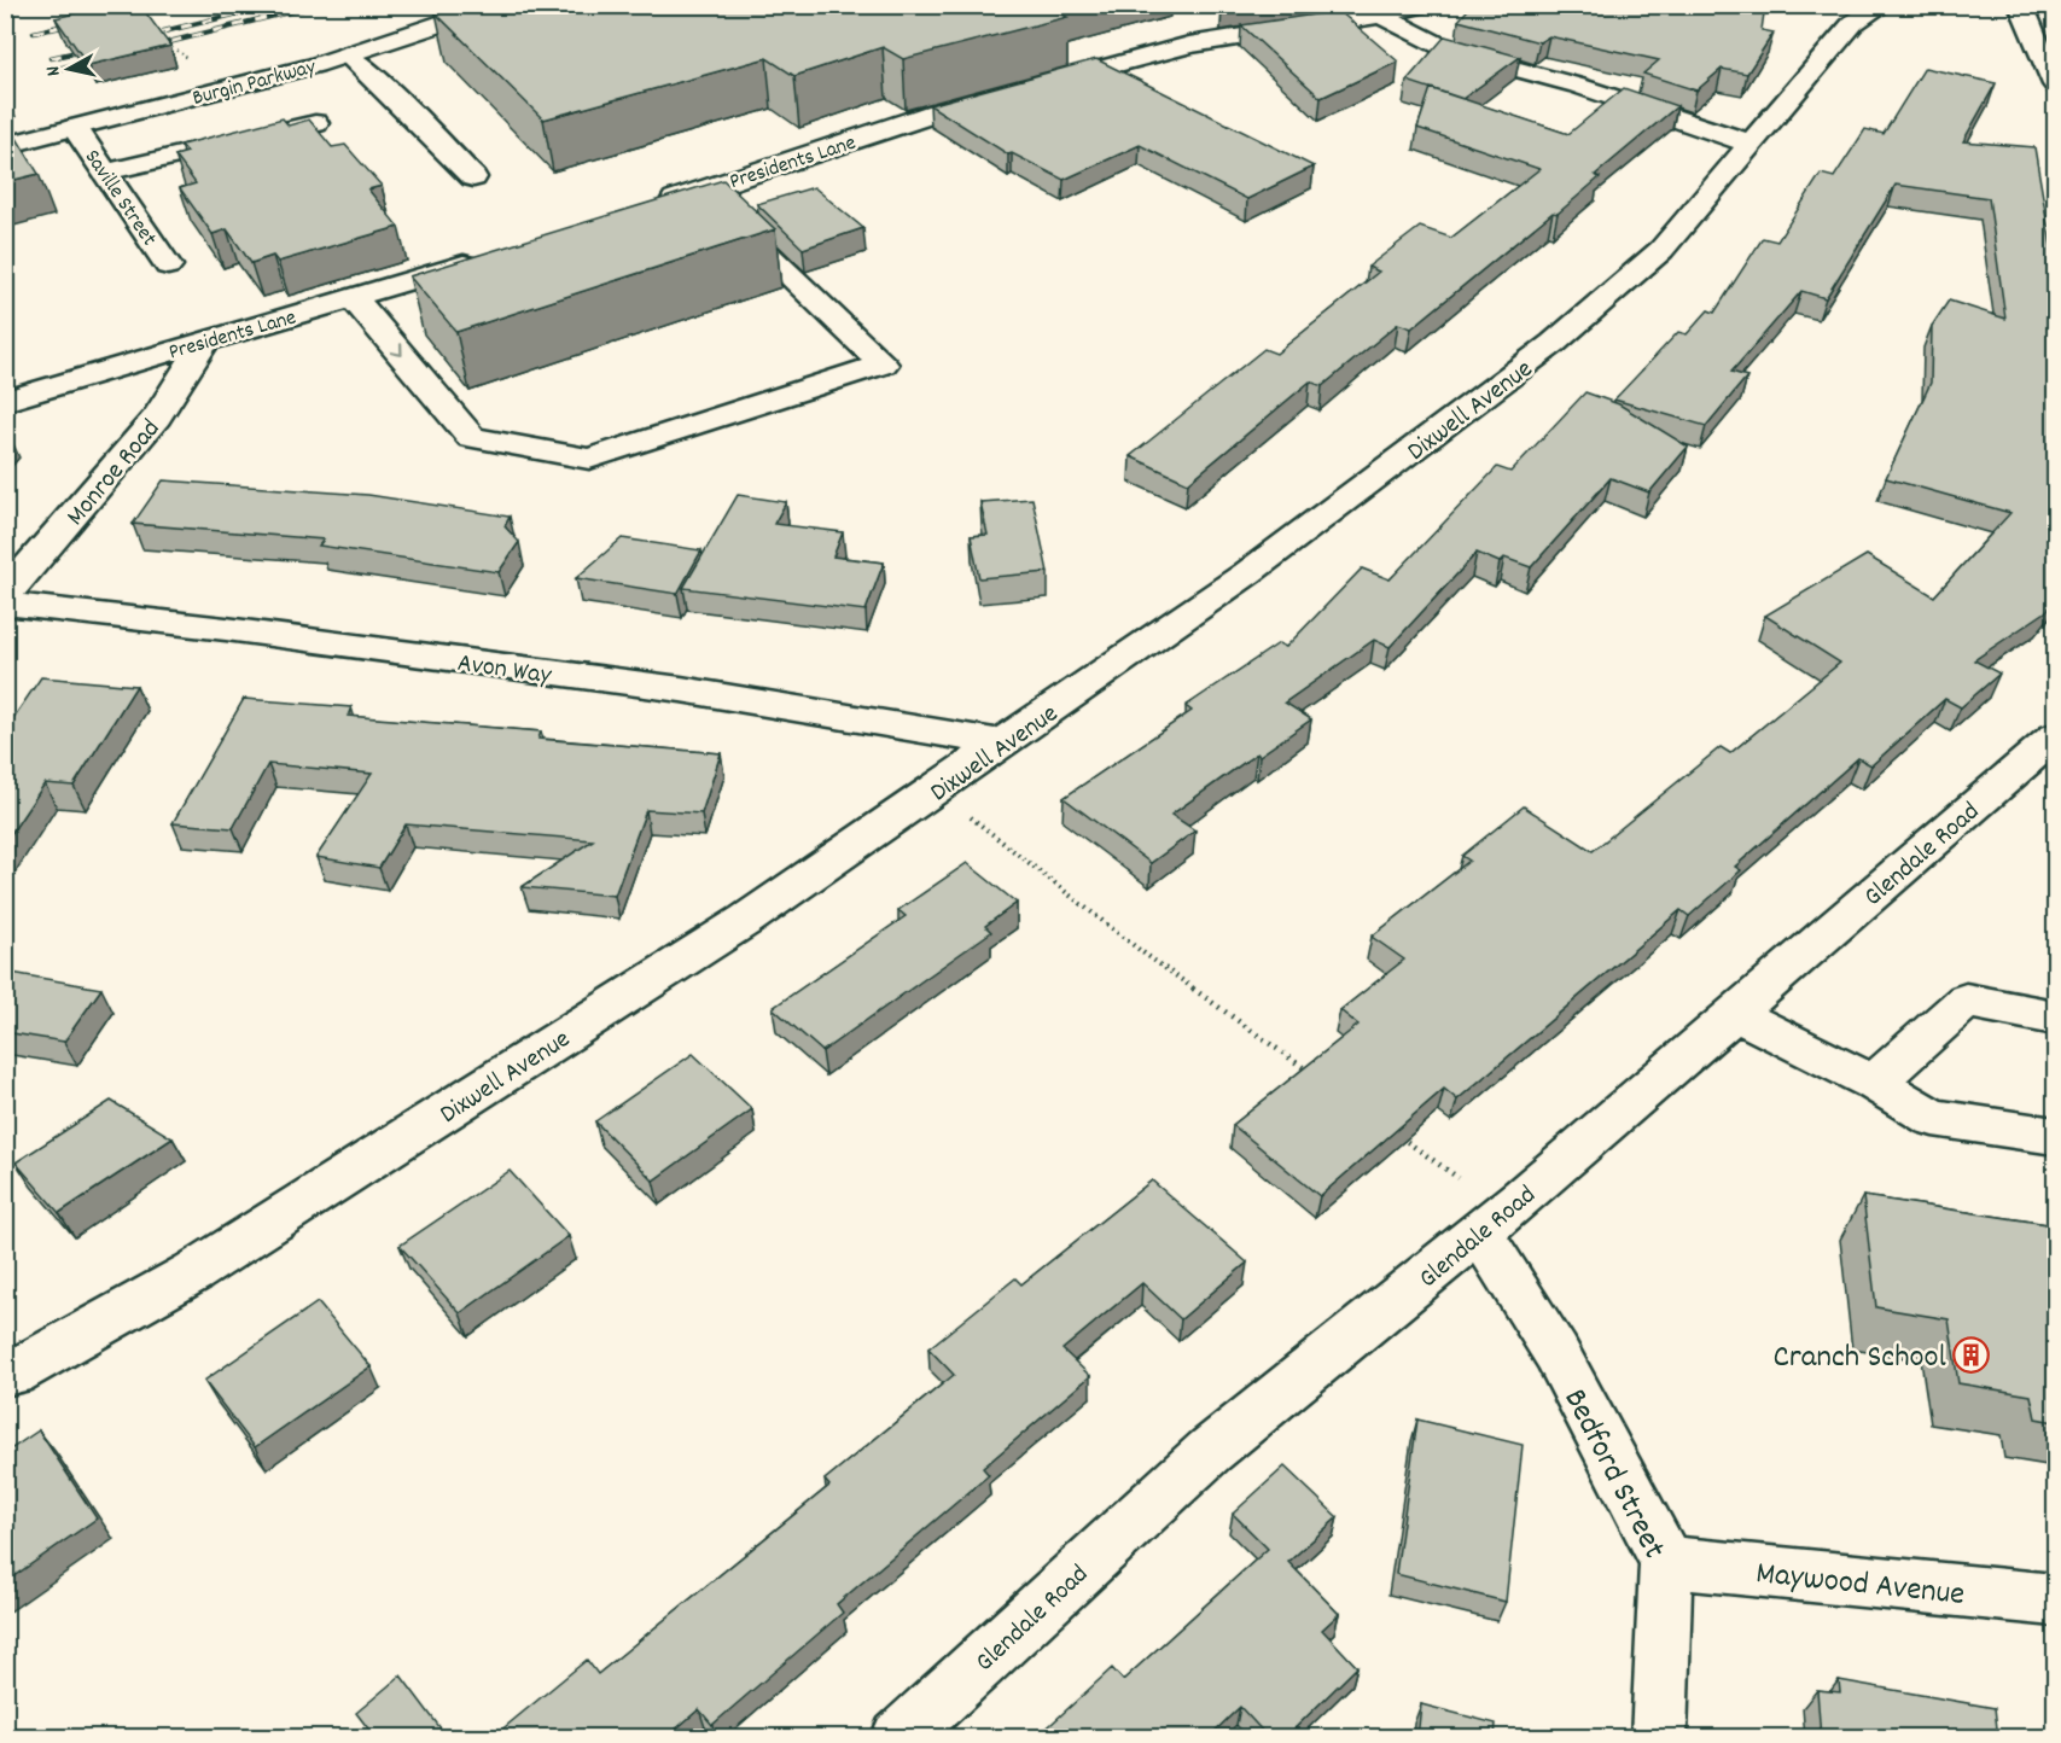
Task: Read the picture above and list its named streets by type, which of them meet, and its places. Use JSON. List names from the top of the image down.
{
  "streets": {
    "street": [
      "Burgin Parkway",
      "Presidents Lane",
      "Saville Street",
      "Dixwell Avenue",
      "Monroe Road",
      "Avon Way",
      "Glendale Road",
      "Bedford Street",
      "Maywood Avenue"
    ]
  },
  "crossings": [
    ["Burgin Parkway", "Saville Street"],
    ["Presidents Lane", "Monroe Road"],
    ["Dixwell Avenue", "Avon Way"],
    ["Glendale Road", "Bedford Street"],
    ["Bedford Street", "Maywood Avenue"]
  ],
  "places": {
    "building": ["Cranch School"]
  },
  "north": "left"
}
